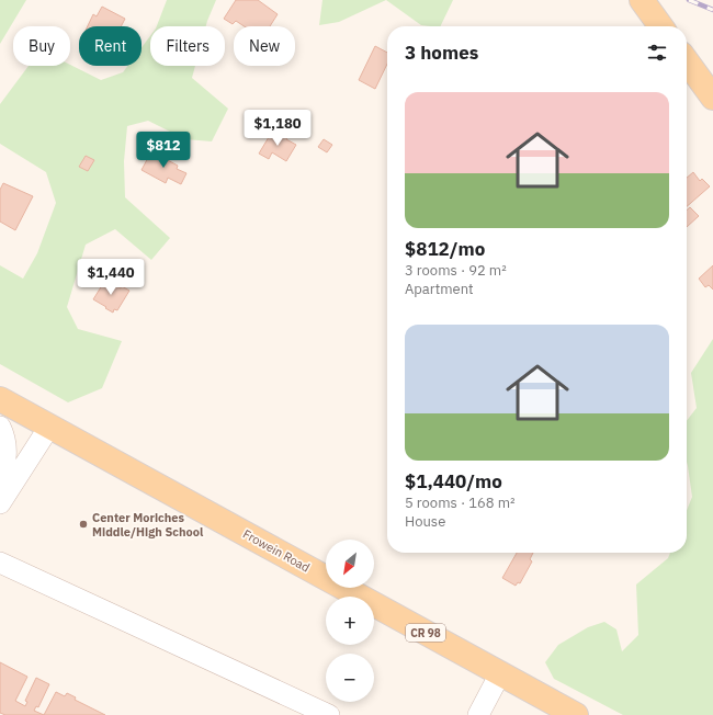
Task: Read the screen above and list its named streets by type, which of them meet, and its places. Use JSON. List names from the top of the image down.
{
  "streets": {
    "main road": ["Frowein Road", "CR 98"]
  },
  "places": ["Center Moriches Middle/High School"],
  "north": "bottom left",
  "page": {
    "chip": [
      "Buy",
      "Rent",
      "Filters",
      "New"
    ],
    "heading": "3 homes",
    "list": [
      {
        "name": "$812/mo",
        "note": "3 rooms · 92 m² · Apartment"
      },
      {
        "name": "$1,440/mo",
        "note": "5 rooms · 168 m² · House"
      }
    ],
    "price": ["$1,180", "$812", "$1,440"],
    "map_buttons": ["+", "−"]
  }
}
